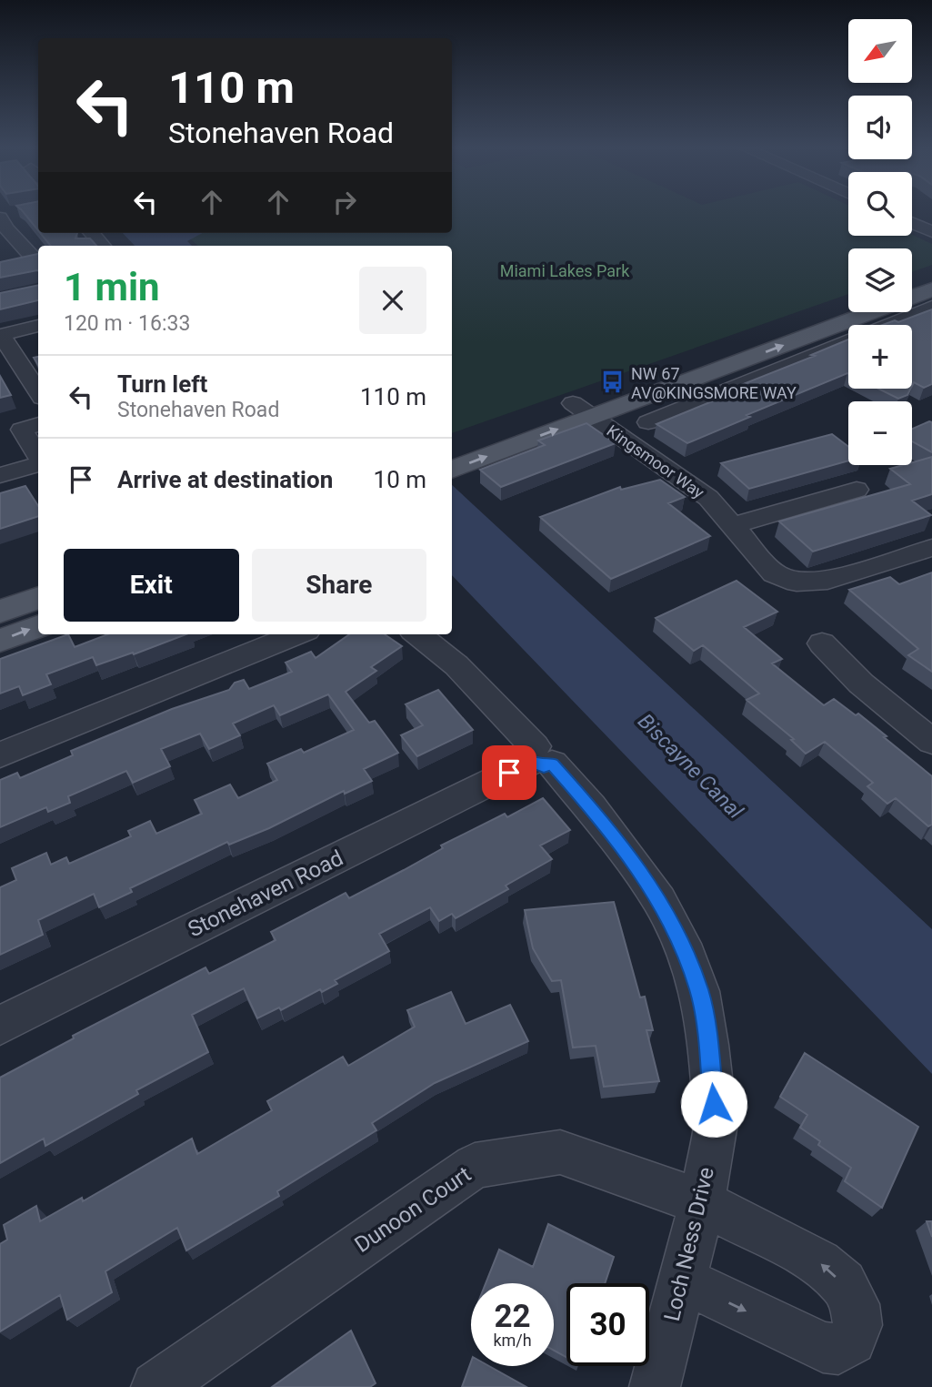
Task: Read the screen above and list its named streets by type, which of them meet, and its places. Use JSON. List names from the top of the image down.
{
  "streets": {
    "street": [
      "Kingsmoor Way",
      "Stonehaven Road",
      "Dunoon Court",
      "Loch Ness Drive"
    ]
  },
  "crossings": [
    ["Stonehaven Road", "Loch Ness Drive"],
    ["Dunoon Court", "Loch Ness Drive"]
  ],
  "water": ["Biscayne Canal"],
  "parks": ["Miami Lakes Park"],
  "places": {
    "bus stop": ["NW 67 AV@KINGSMORE WAY"]
  },
  "north": "bottom left",
  "page": {
    "map_buttons": ["+", "−"],
    "turn": ["110 m", "Stonehaven Road"],
    "heading": ["1 min", "120 m · 16:33"],
    "list": [
      {
        "name": "Turn left",
        "note": "Stonehaven Road",
        "value": "110 m"
      },
      {
        "name": "Arrive at destination",
        "value": "10 m"
      }
    ],
    "buttons": ["Exit", "Share"],
    "speed": "22 km/h",
    "limit": "30"
  }
}
